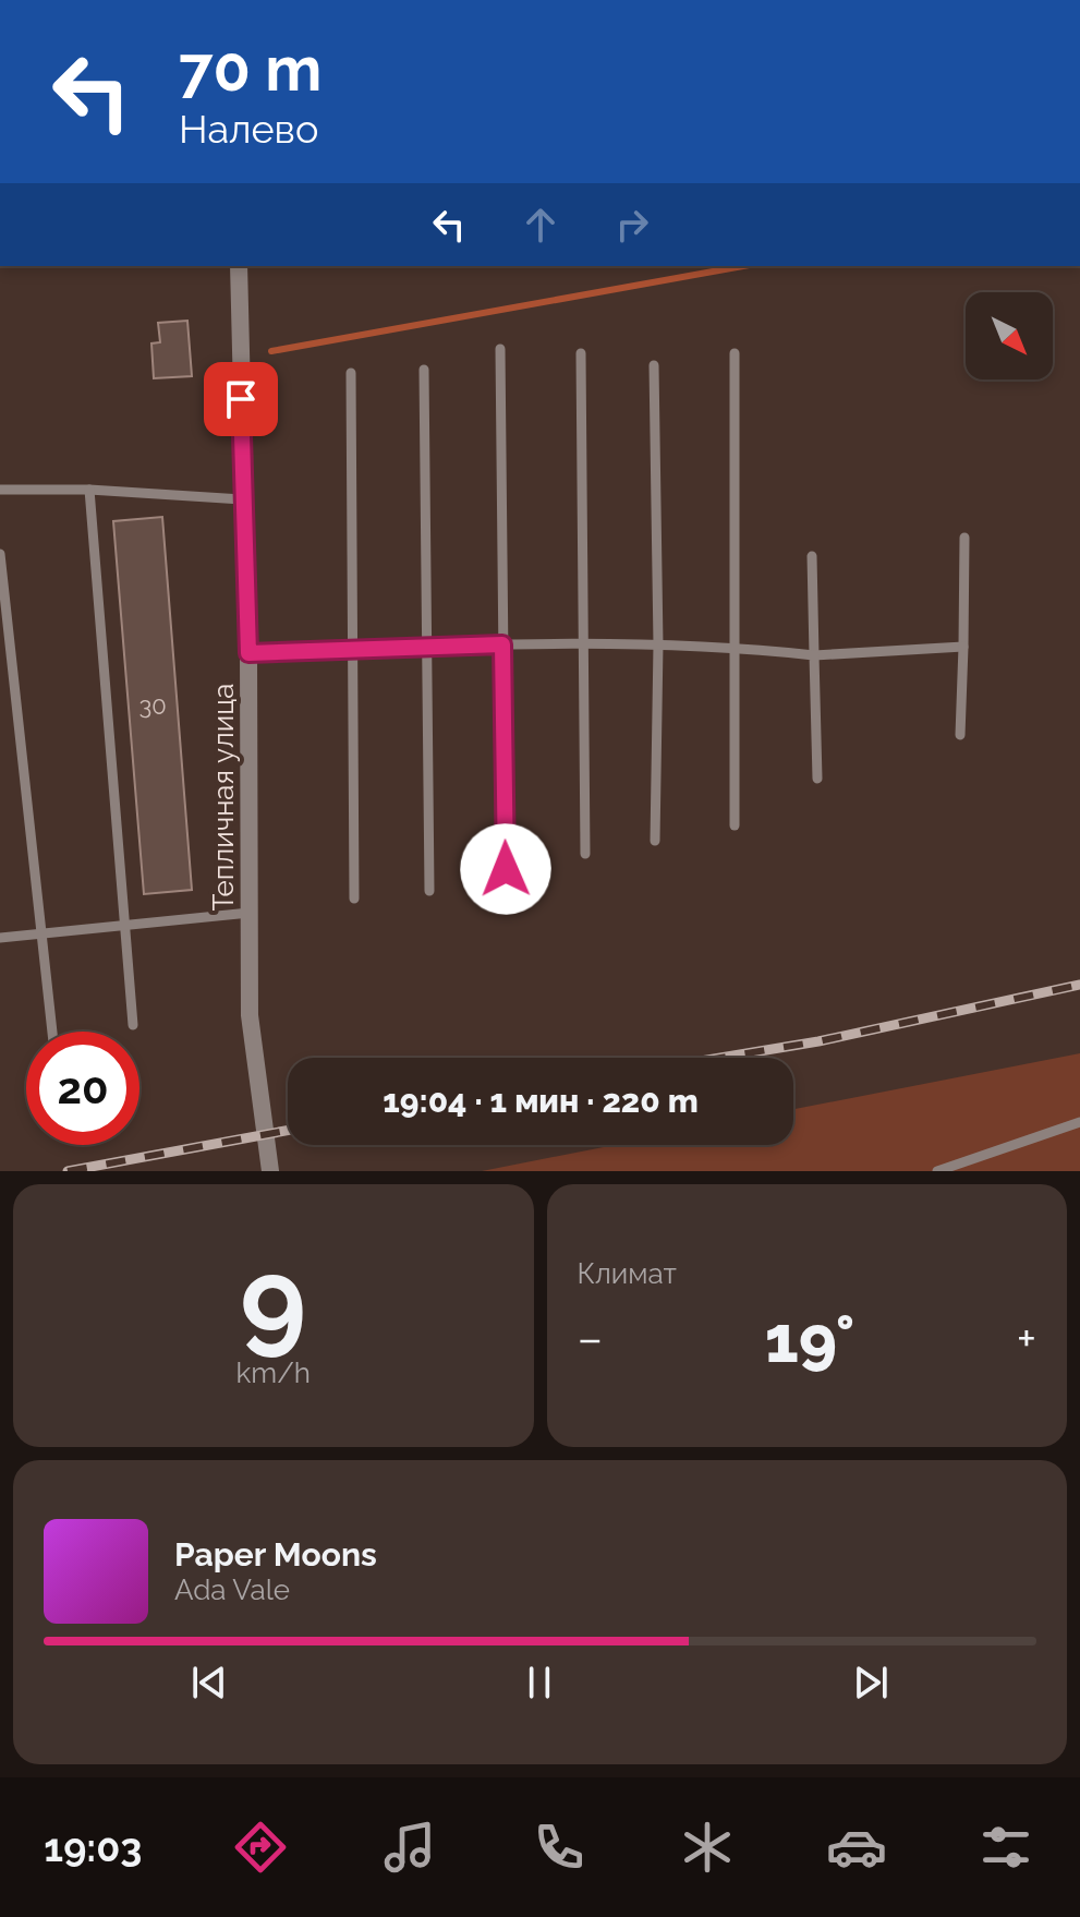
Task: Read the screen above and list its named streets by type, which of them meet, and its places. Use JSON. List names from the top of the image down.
{
  "streets": {
    "street": ["Тепличная улица"]
  },
  "house_numbers": ["30"],
  "north": "bottom right",
  "page": {
    "turn": ["70 m", "Налево"],
    "limit": "20",
    "trip": "19:04 · 1 мин · 220 m",
    "tile": [
      ["9", "km/h"],
      "Климат"
    ],
    "heat": ["−", "19°", "+"],
    "song": ["Paper Moons", "Ada Vale"],
    "tabs": "19:03"
  }
}
